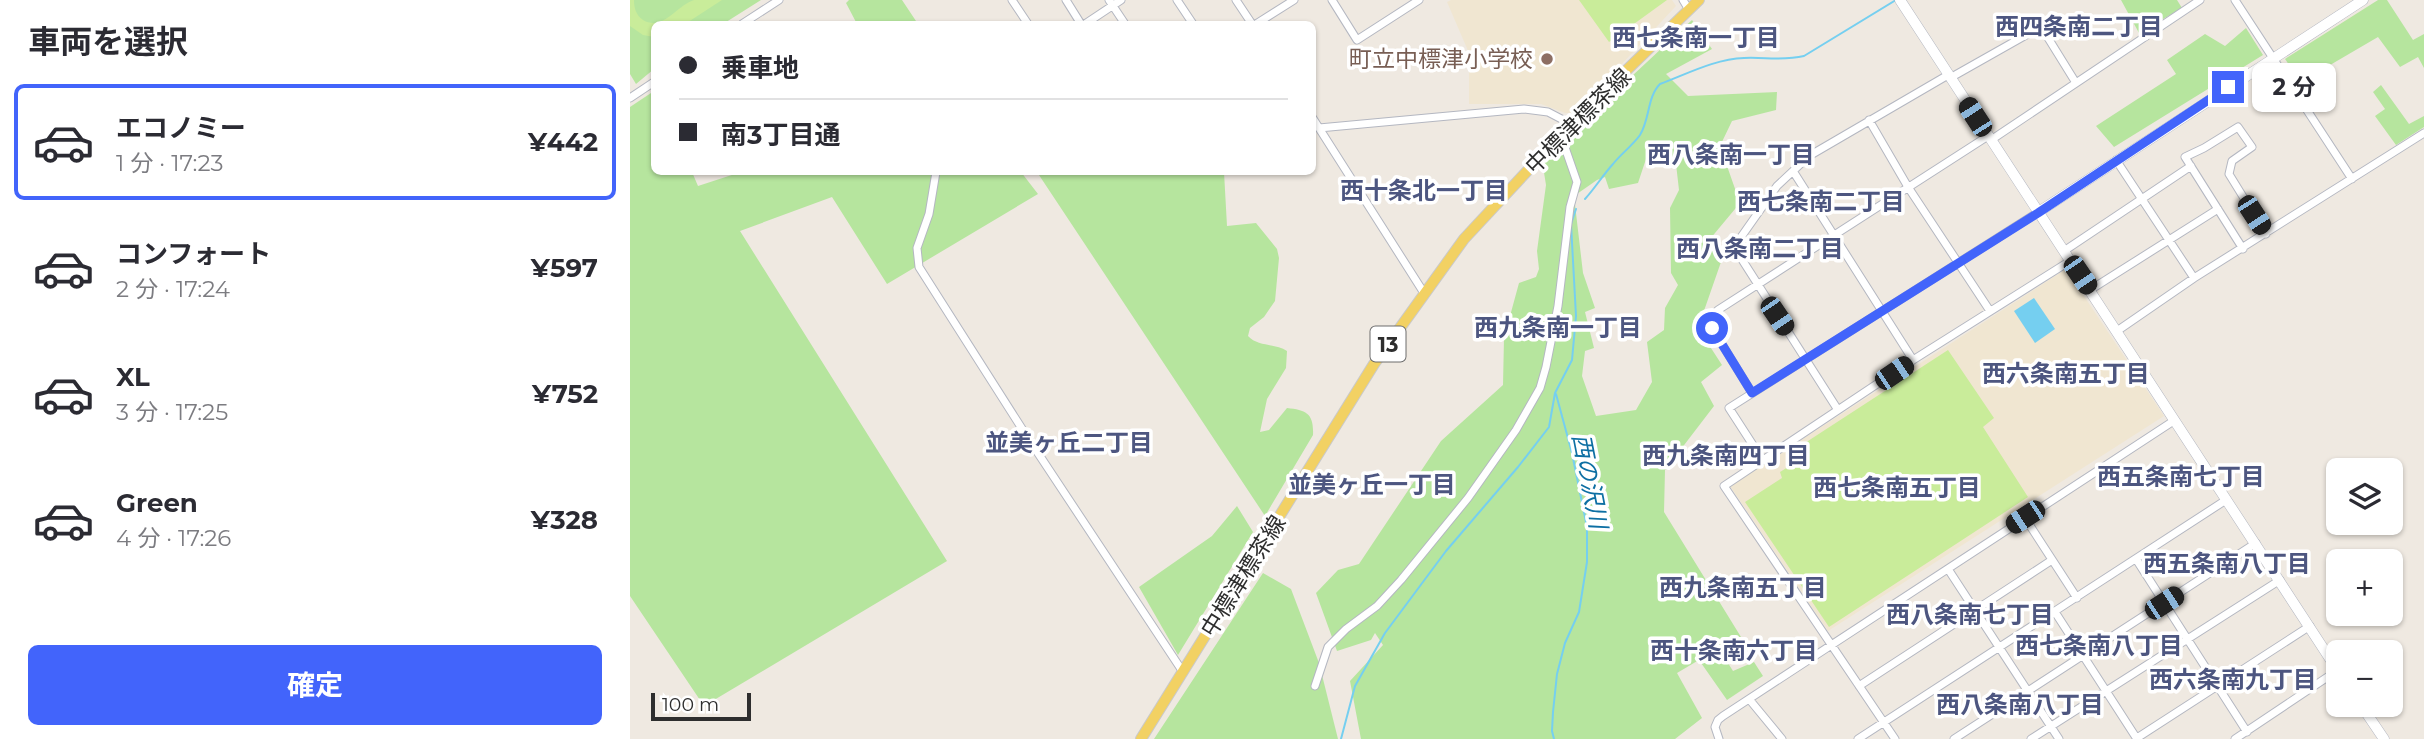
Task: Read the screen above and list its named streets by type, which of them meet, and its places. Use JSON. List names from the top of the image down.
{
  "streets": {
    "main road": ["中標津標茶線", "13"]
  },
  "districts": [
    "西四条南二丁目",
    "西七条南一丁目",
    "西八条南一丁目",
    "西十条北一丁目",
    "西七条南二丁目",
    "西八条南二丁目",
    "西九条南一丁目",
    "西六条南五丁目",
    "並美ヶ丘二丁目",
    "西九条南四丁目",
    "西五条南七丁目",
    "並美ヶ丘一丁目",
    "西七条南五丁目",
    "西五条南八丁目",
    "西九条南五丁目",
    "西八条南七丁目",
    "西七条南八丁目",
    "西十条南六丁目",
    "西六条南九丁目",
    "西八条南八丁目"
  ],
  "water": ["西の沢川"],
  "places": ["町立中標津小学校"],
  "scale_bar": "100 m",
  "page": {
    "heading": "車両を選択",
    "banner": ["乗車地", "南3丁目通"],
    "bubble": "2 分",
    "list": [
      {
        "name": "エコノミー",
        "note": "1 分 · 17:23",
        "value": "¥442"
      },
      {
        "name": "コンフォート",
        "note": "2 分 · 17:24",
        "value": "¥597"
      },
      {
        "name": "XL",
        "note": "3 分 · 17:25",
        "value": "¥752"
      },
      {
        "name": "Green",
        "note": "4 分 · 17:26",
        "value": "¥328"
      }
    ],
    "map_buttons": ["+", "−"],
    "buttons": "確定",
    "scale": "100 m"
  }
}
